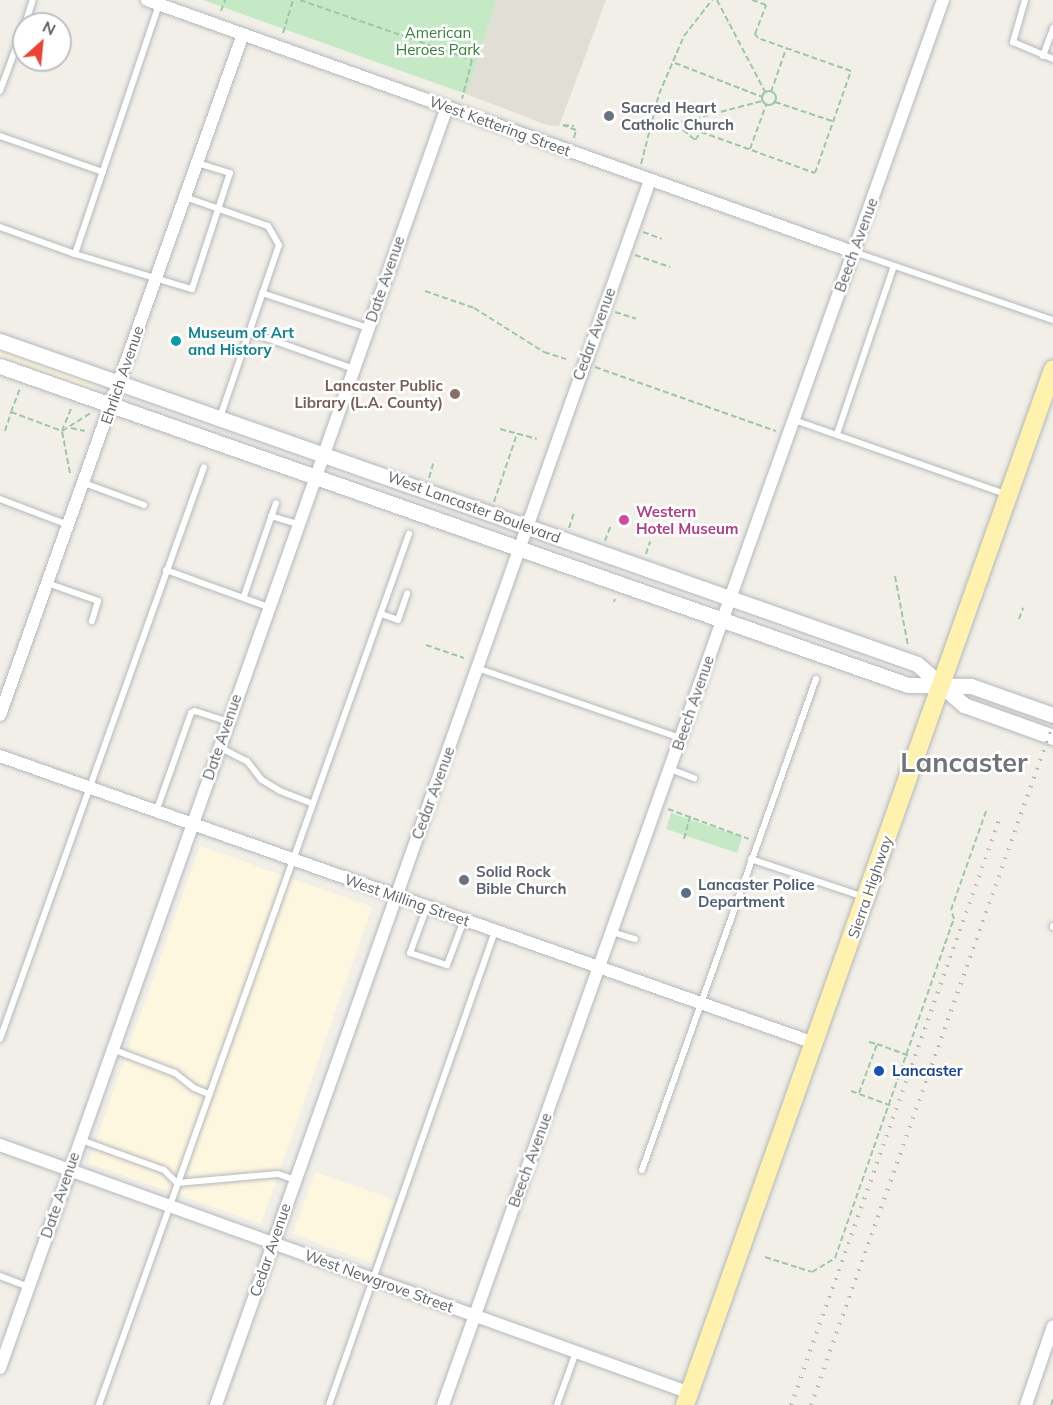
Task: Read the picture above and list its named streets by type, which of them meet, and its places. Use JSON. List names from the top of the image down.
{
  "streets": {
    "main road": ["Sierra Highway"],
    "street": [
      "West Kettering Street",
      "Beech Avenue",
      "Date Avenue",
      "Cedar Avenue",
      "Ehrlich Avenue",
      "West Lancaster Boulevard",
      "West Milling Street",
      "West Newgrove Street"
    ]
  },
  "crossings": [
    ["West Kettering Street", "Beech Avenue"],
    ["West Kettering Street", "Date Avenue"],
    ["West Kettering Street", "Cedar Avenue"],
    ["West Kettering Street", "Ehrlich Avenue"],
    ["Beech Avenue", "West Lancaster Boulevard"],
    ["Beech Avenue", "West Milling Street"],
    ["Beech Avenue", "West Newgrove Street"],
    ["Date Avenue", "West Lancaster Boulevard"],
    ["Date Avenue", "West Milling Street"],
    ["Date Avenue", "West Newgrove Street"],
    ["Cedar Avenue", "West Lancaster Boulevard"],
    ["Cedar Avenue", "West Milling Street"],
    ["Cedar Avenue", "West Newgrove Street"],
    ["Ehrlich Avenue", "West Lancaster Boulevard"],
    ["West Lancaster Boulevard", "Sierra Highway"],
    ["Sierra Highway", "West Milling Street"],
    ["Sierra Highway", "West Newgrove Street"]
  ],
  "districts": ["Lancaster"],
  "parks": ["American Heroes Park"],
  "places": [
    "Sacred Heart Catholic Church",
    "Museum of Art and History",
    "Lancaster Public Library (L.A. County)",
    "Western Hotel Museum",
    "Solid Rock Bible Church",
    "Lancaster Police Department",
    "Lancaster"
  ],
  "north": "top right"
}
